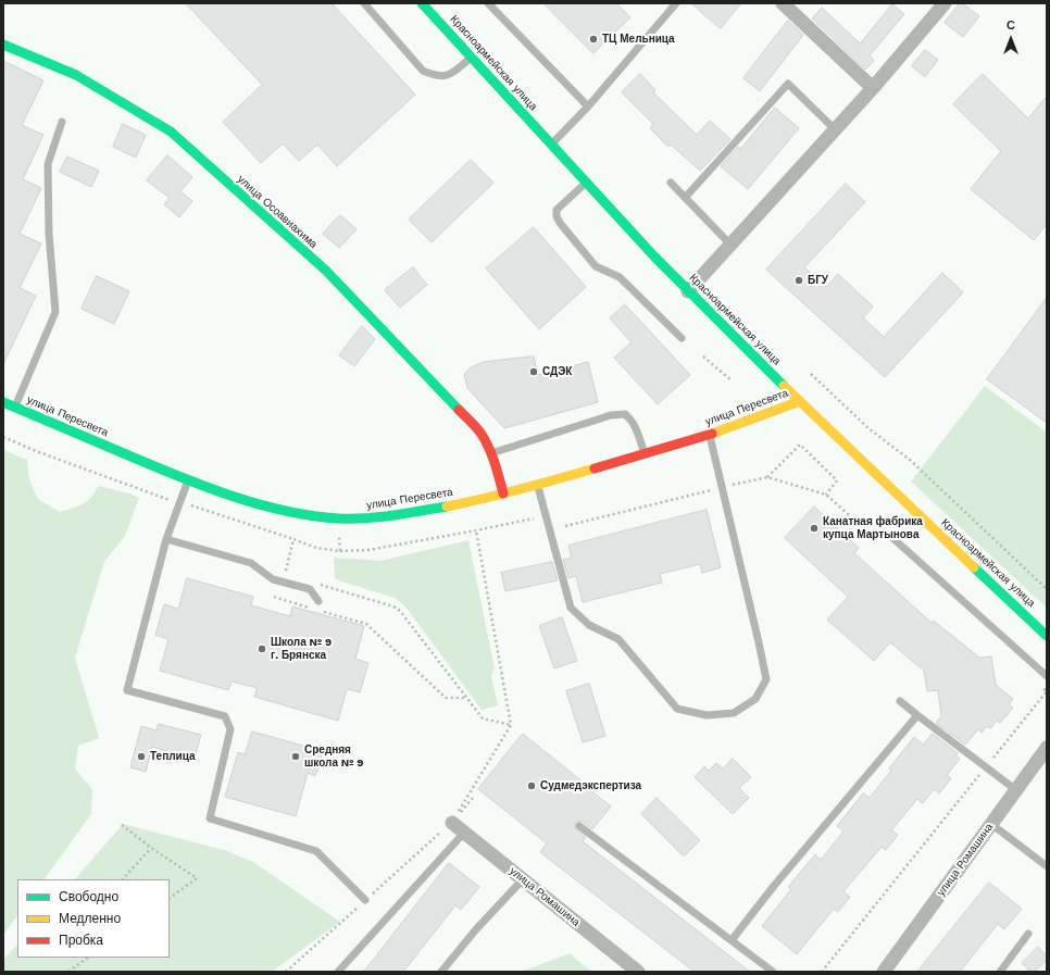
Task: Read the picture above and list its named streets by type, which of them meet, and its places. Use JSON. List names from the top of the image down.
{
  "streets": {
    "main road": ["Красноармейская улица", "улица Осоавиахима", "улица Пересвета"],
    "street": ["улица Ромашина"]
  },
  "crossings": [
    ["Красноармейская улица", "улица Пересвета"],
    ["улица Осоавиахима", "улица Пересвета"]
  ],
  "places": [
    "ТЦ Мельница",
    "БГУ",
    "СДЭК",
    "Канатная фабрика купца Мартынова",
    "Школа № 9 г. Брянска",
    "Теплица",
    "Средняя школа № 9",
    "Судмедэкспертиза"
  ],
  "legend": ["Свободно", "Медленно", "Пробка"],
  "north": "top"
}
